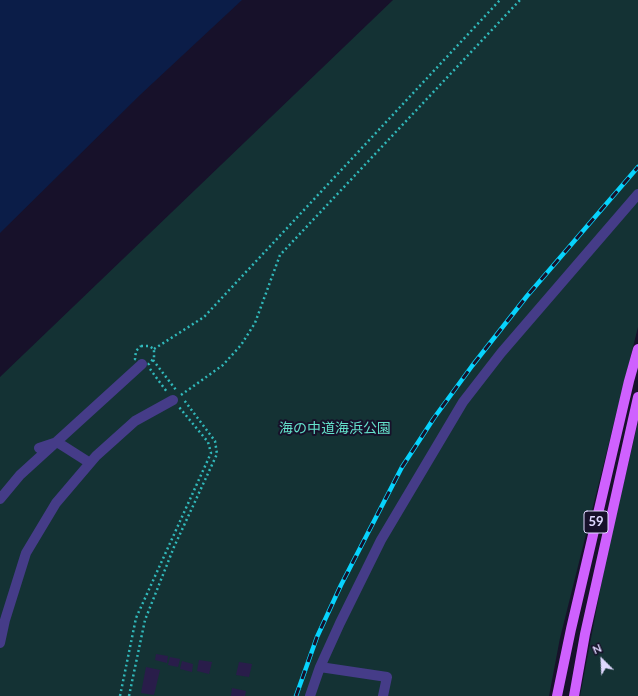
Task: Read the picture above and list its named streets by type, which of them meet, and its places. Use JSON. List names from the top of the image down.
{
  "streets": {
    "main road": ["59"]
  },
  "parks": ["海の中道海浜公園"],
  "north": "top left"
}
